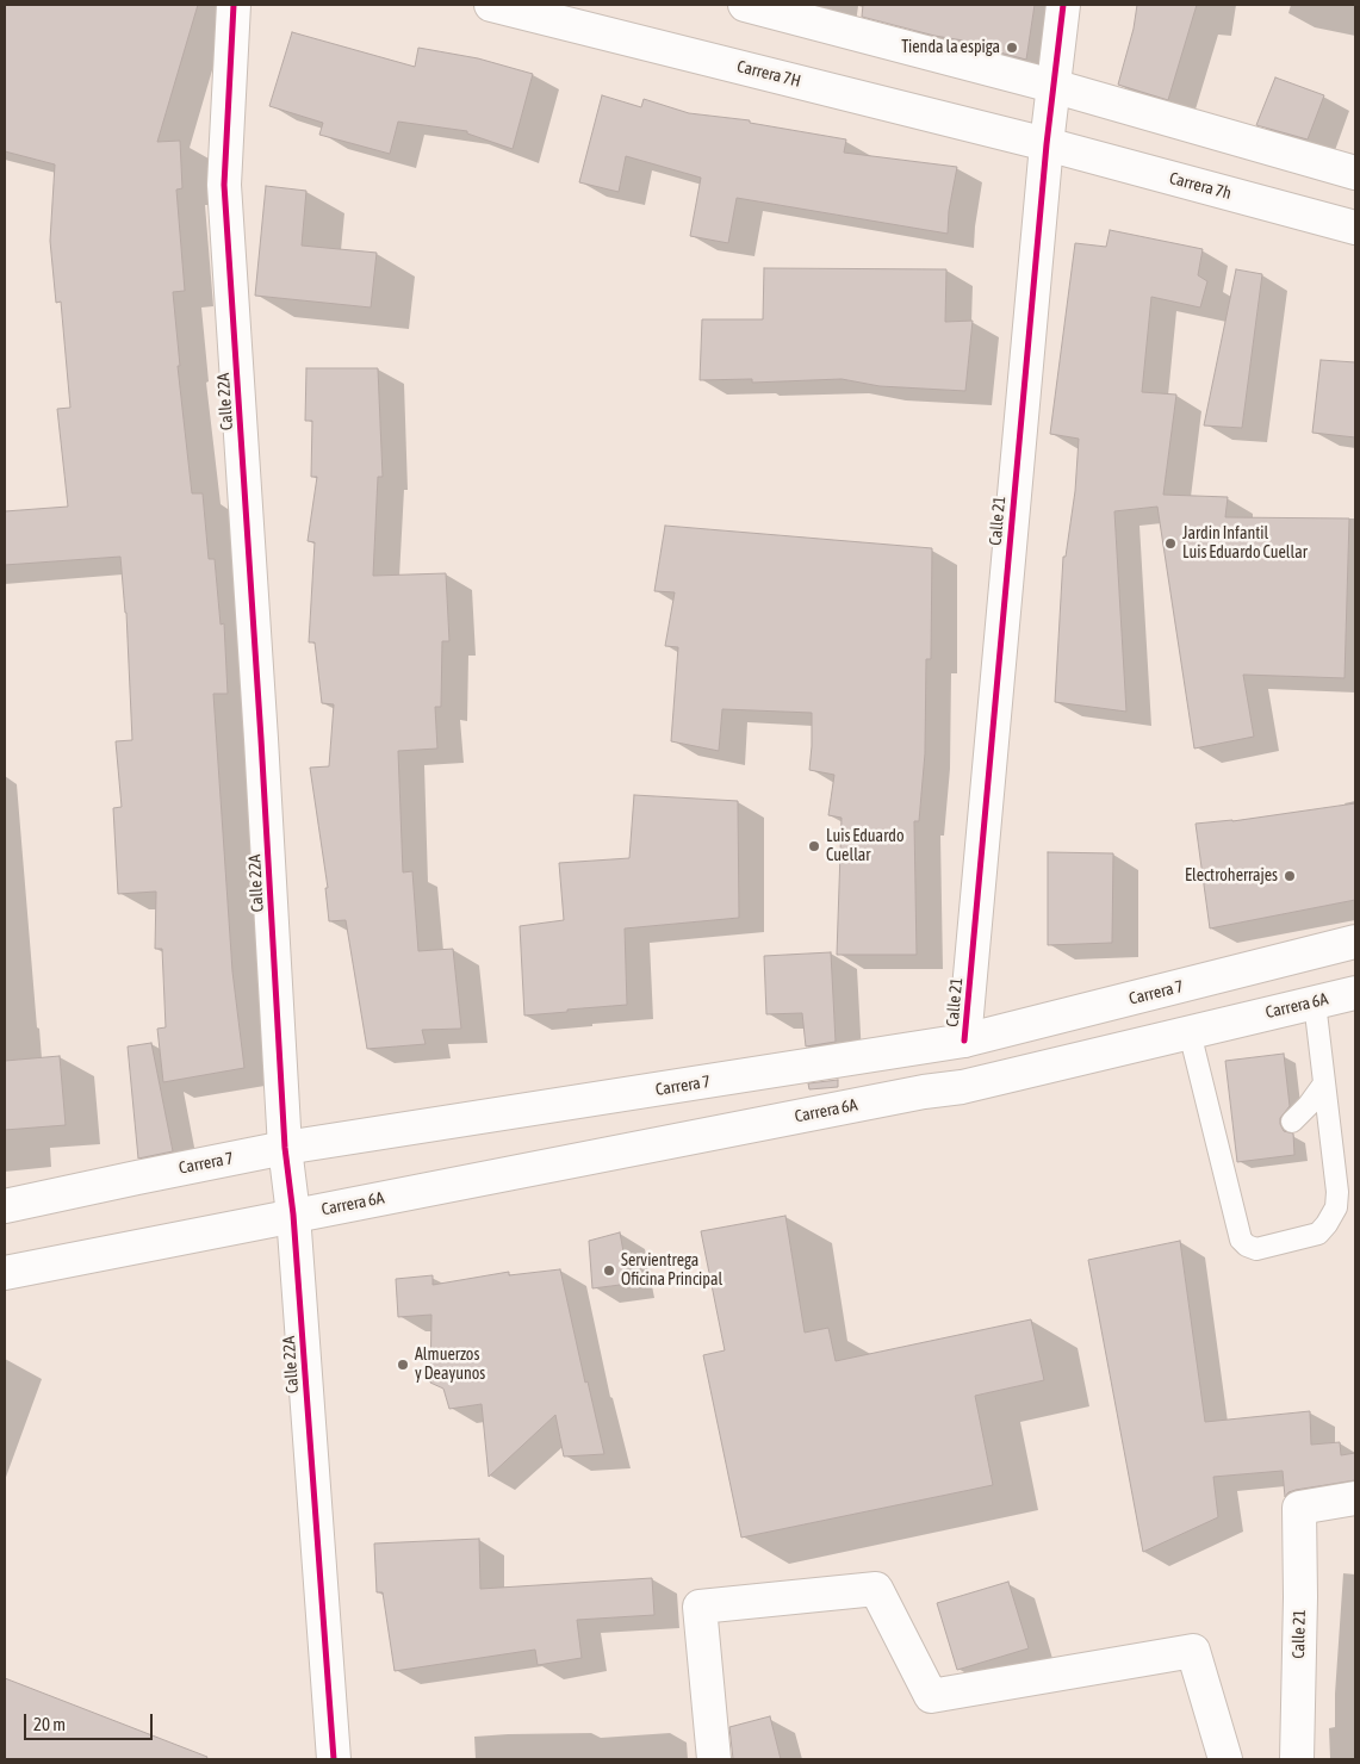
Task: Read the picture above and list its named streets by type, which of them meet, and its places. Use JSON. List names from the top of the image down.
{
  "streets": {
    "street": [
      "Carrera 7H",
      "Carrera 7h",
      "Calle 22A",
      "Calle 21",
      "Carrera 7",
      "Carrera 6A"
    ]
  },
  "crossings": [
    ["Carrera 7H", "Carrera 7h"],
    ["Carrera 7H", "Calle 21"],
    ["Carrera 7h", "Calle 21"],
    ["Calle 22A", "Carrera 7"],
    ["Calle 22A", "Carrera 6A"],
    ["Calle 21", "Carrera 7"]
  ],
  "places": [
    "Tienda la espiga",
    "Jardin Infantil Luis Eduardo Cuellar",
    "Luis Eduardo Cuellar",
    "Electroherrajes",
    "Servientrega Oficina Principal",
    "Almuerzos y Deayunos"
  ],
  "scale_bar": "20 m"
}
